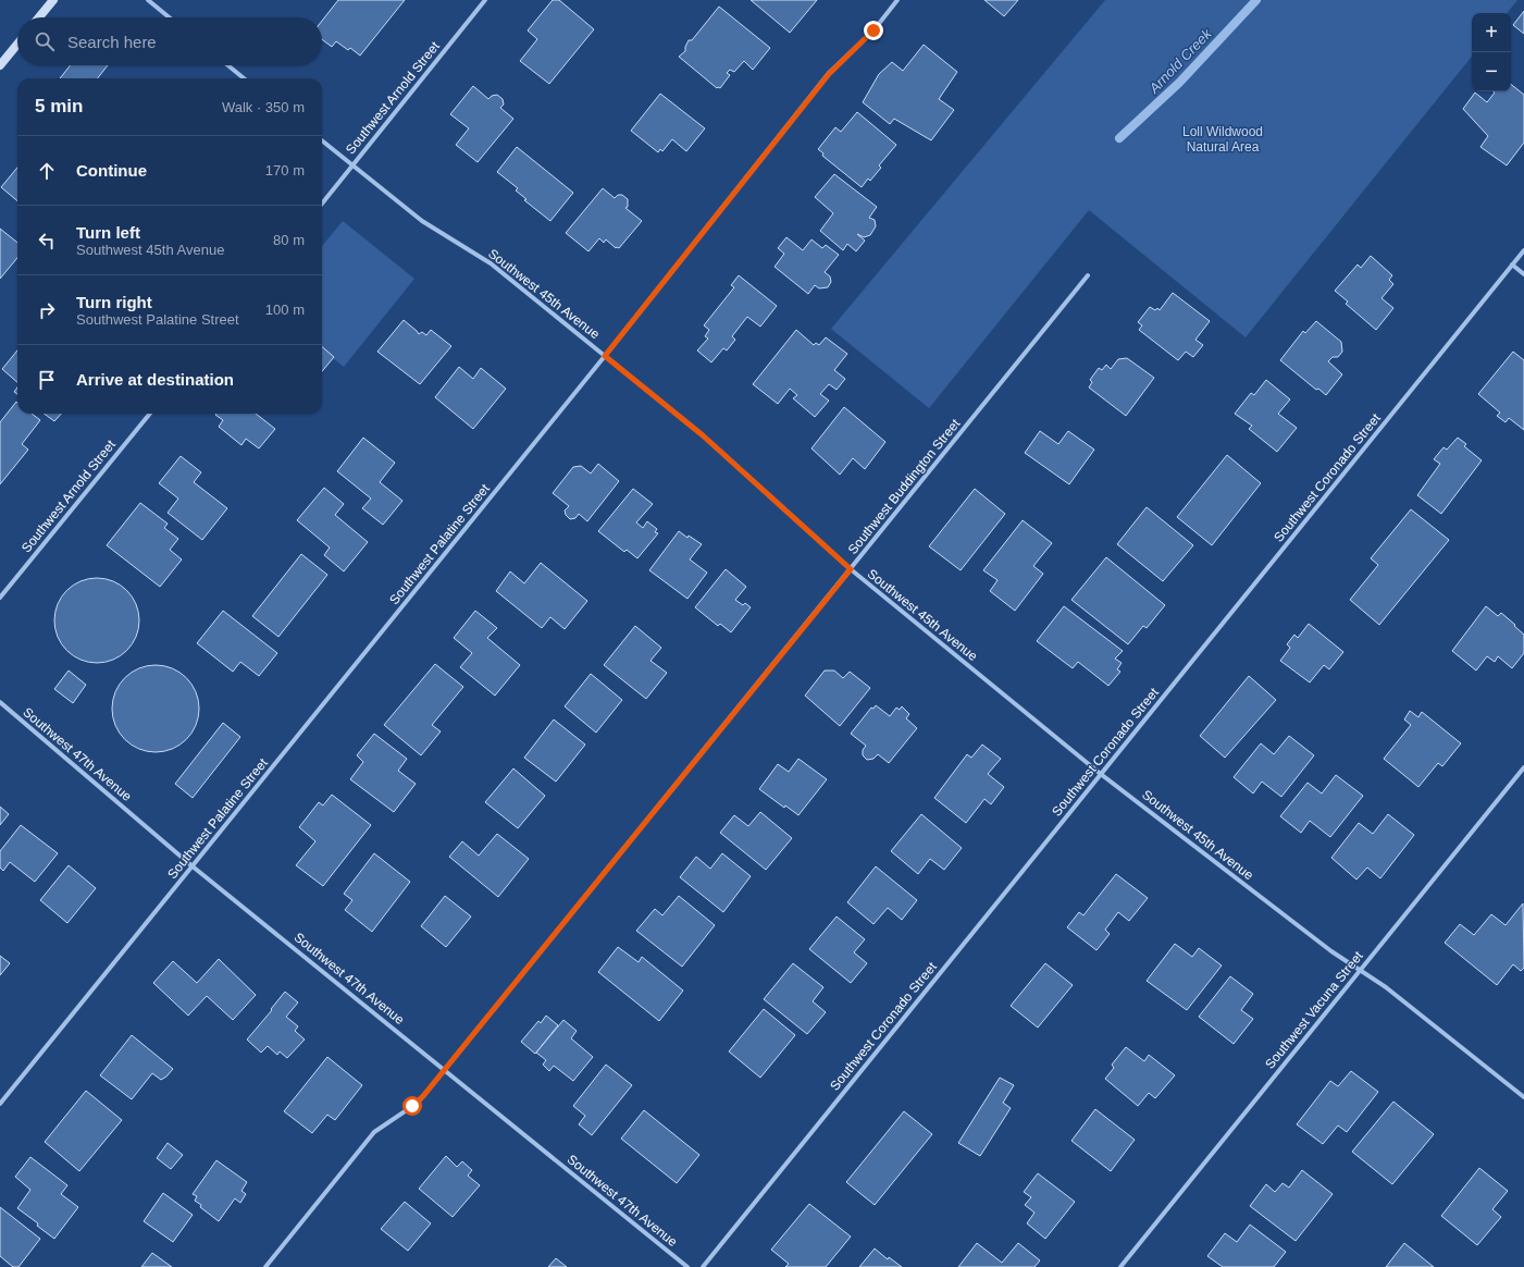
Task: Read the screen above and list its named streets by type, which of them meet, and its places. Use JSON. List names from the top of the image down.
{
  "streets": {
    "street": [
      "Southwest Arnold Street",
      "Southwest 45th Avenue",
      "Southwest Coronado Street",
      "Southwest Buddington Street",
      "Southwest Palatine Street",
      "Southwest 47th Avenue",
      "Southwest Vacuna Street"
    ]
  },
  "crossings": [
    ["Southwest Arnold Street", "Southwest 45th Avenue"],
    ["Southwest 45th Avenue", "Southwest Coronado Street"],
    ["Southwest 45th Avenue", "Southwest Buddington Street"],
    ["Southwest 45th Avenue", "Southwest Palatine Street"],
    ["Southwest 45th Avenue", "Southwest Vacuna Street"],
    ["Southwest Buddington Street", "Southwest 47th Avenue"],
    ["Southwest Palatine Street", "Southwest 47th Avenue"]
  ],
  "water": ["Arnold Creek"],
  "parks": ["Loll Wildwood Natural Area"],
  "page": {
    "map_buttons": ["+", "−"],
    "search": "Search here",
    "heading": ["5 min", "Walk · 350 m"],
    "list": [
      ["Continue", "170 m"],
      ["Turn left", "Southwest 45th Avenue", "80 m"],
      ["Turn right", "Southwest Palatine Street", "100 m"],
      "Arrive at destination"
    ]
  }
}
